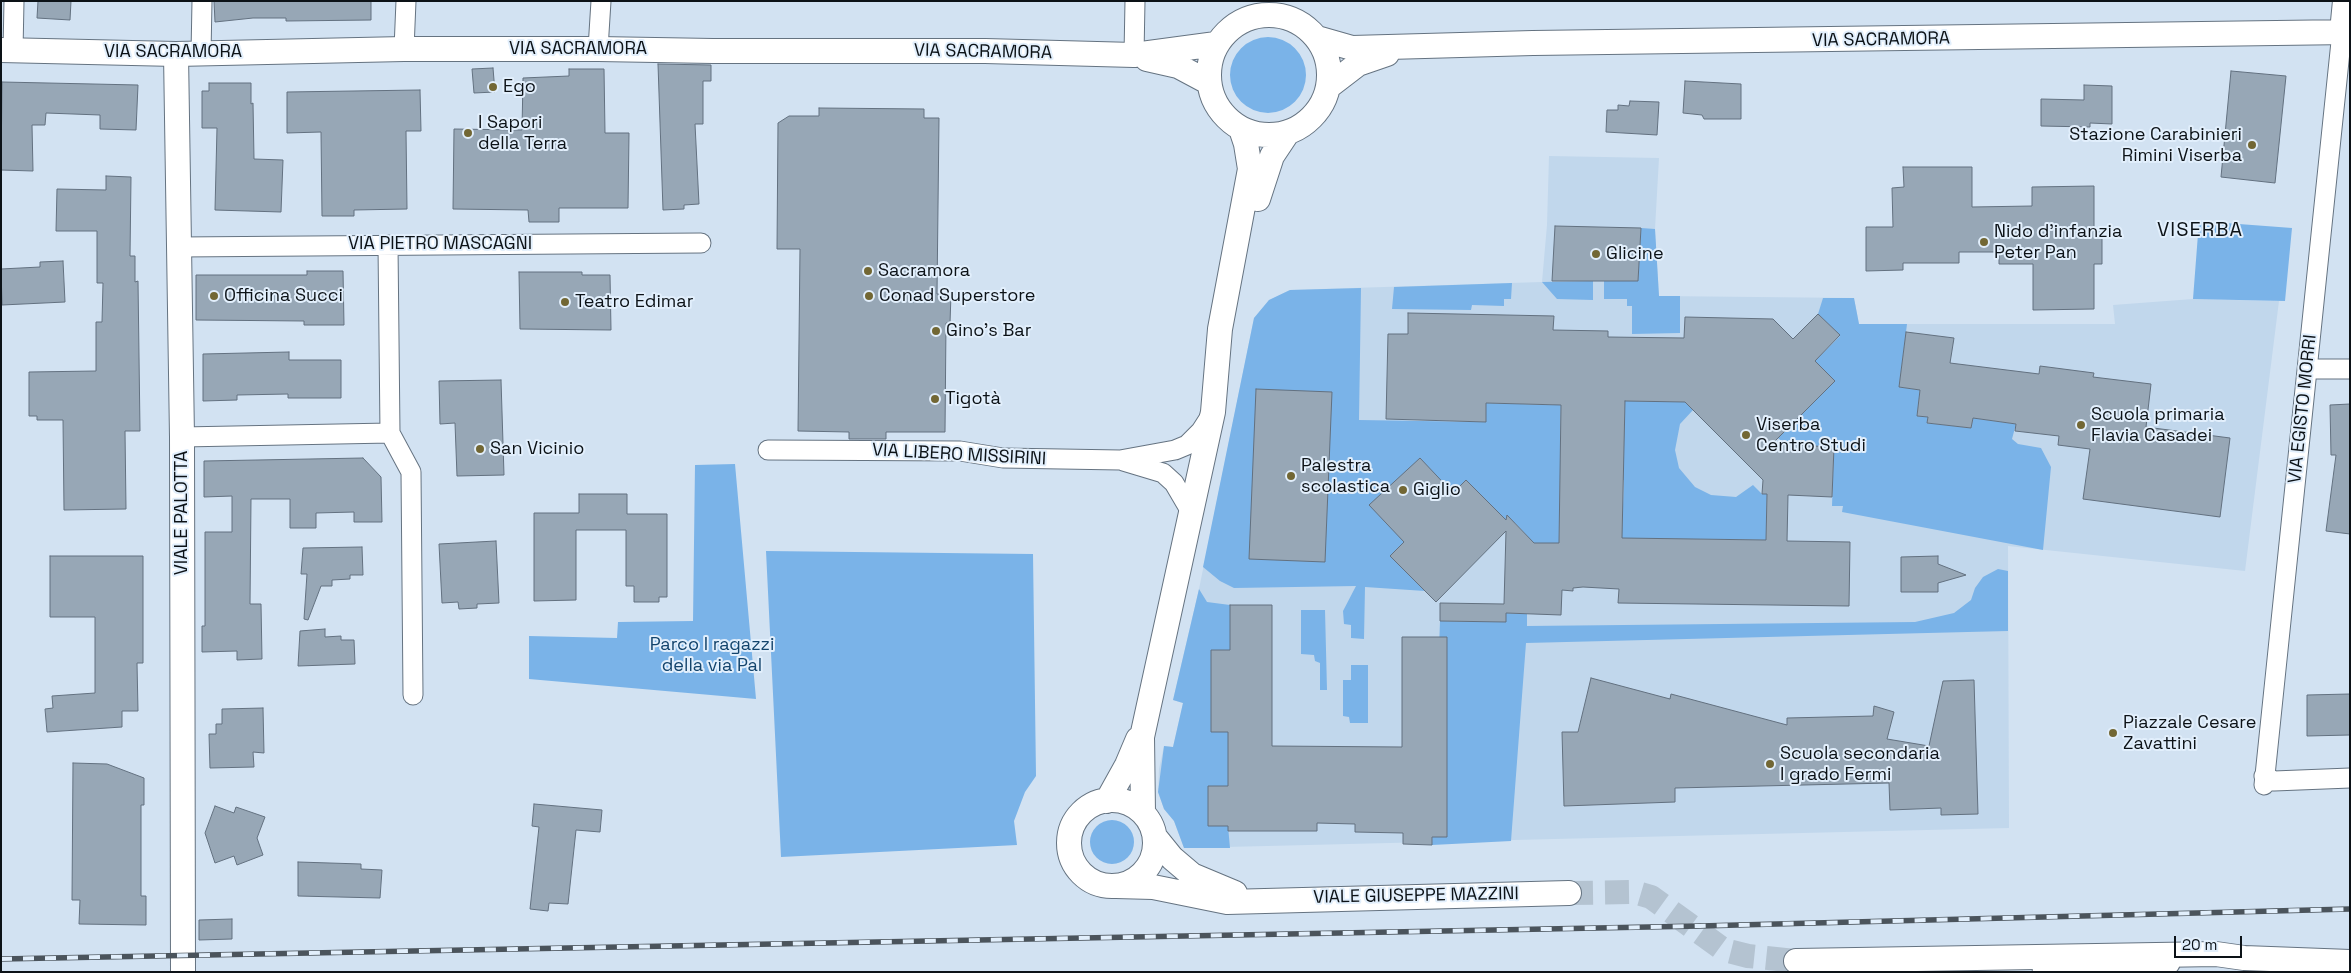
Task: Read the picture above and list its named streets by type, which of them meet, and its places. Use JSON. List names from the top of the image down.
{
  "streets": {
    "street": [
      "VIA SACRAMORA",
      "VIA PIETRO MASCAGNI",
      "VIA EGISTO MORRI",
      "VIA LIBERO MISSIRINI",
      "VIALE PALOTTA",
      "VIALE GIUSEPPE MAZZINI"
    ]
  },
  "crossings": [
    ["VIA SACRAMORA", "VIA EGISTO MORRI"],
    ["VIA SACRAMORA", "VIA LIBERO MISSIRINI"],
    ["VIA SACRAMORA", "VIALE PALOTTA"],
    ["VIA PIETRO MASCAGNI", "VIALE PALOTTA"],
    ["VIA LIBERO MISSIRINI", "VIALE GIUSEPPE MAZZINI"]
  ],
  "districts": ["VISERBA"],
  "parks": ["Parco I ragazzi della via Pal"],
  "places": [
    "Ego",
    "I Sapori della Terra",
    "Stazione Carabinieri Rimini Viserba",
    "Nido d'infanzia Peter Pan",
    "Glicine",
    "Sacramora",
    "Officina Succi",
    "Conad Superstore",
    "Teatro Edimar",
    "Gino's Bar",
    "Tigotà",
    "Scuola primaria Flavia Casadei",
    "Viserba Centro Studi",
    "San Vicinio",
    "Palestra scolastica",
    "Giglio",
    "Piazzale Cesare Zavattini",
    "Scuola secondaria I grado Fermi"
  ],
  "scale_bar": "20 m"
}
